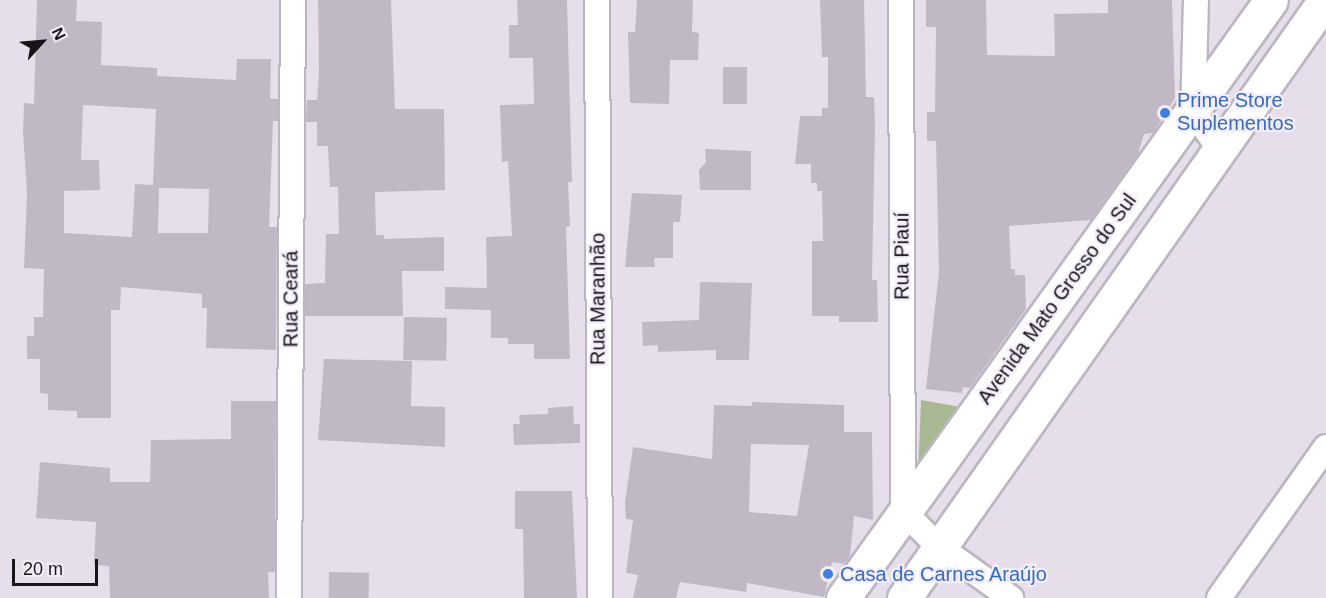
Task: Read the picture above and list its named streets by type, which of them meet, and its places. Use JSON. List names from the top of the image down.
{
  "streets": {
    "main road": ["Avenida Mato Grosso do Sul"],
    "street": ["Rua Piauí", "Rua Ceará", "Rua Maranhão"]
  },
  "crossings": [
    ["Rua Piauí", "Avenida Mato Grosso do Sul"]
  ],
  "places": ["Prime Store Suplementos", "Casa de Carnes Araújo"],
  "scale_bar": "20 m",
  "north": "top right"
}
